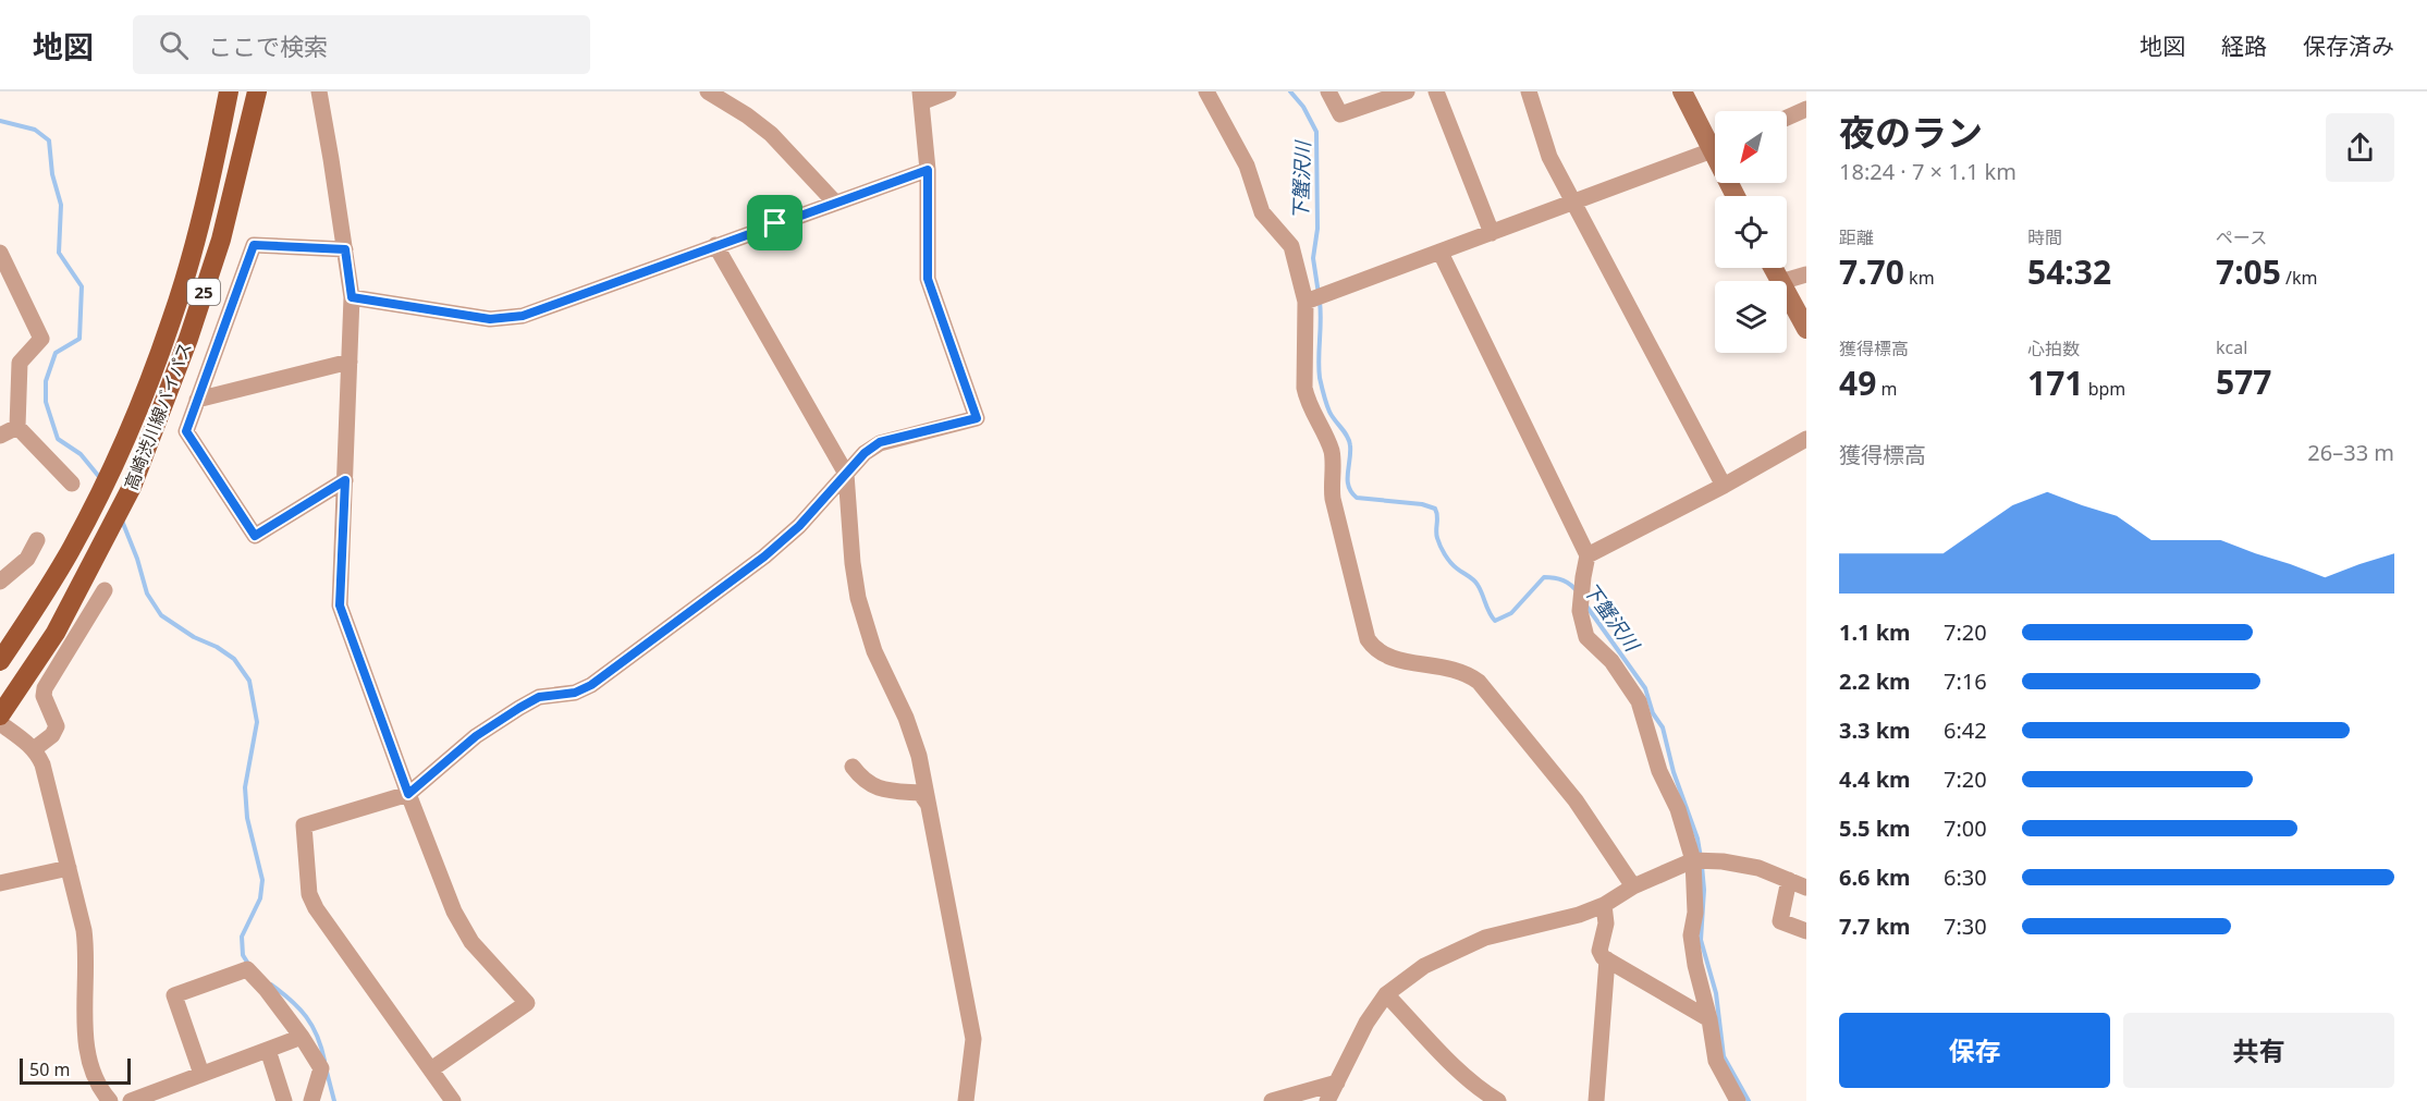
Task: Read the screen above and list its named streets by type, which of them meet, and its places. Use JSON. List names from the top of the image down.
{
  "streets": {
    "main road": ["25", "高崎渋川線バイパス"]
  },
  "water": ["下蟹沢川"],
  "scale_bar": "50 m",
  "north": "bottom left",
  "page": {
    "header": "地図",
    "search": "ここで検索",
    "nav": ["地図", "経路", "保存済み"],
    "heading": ["夜のラン", "18:24 · 7 × 1.1 km"],
    "stats": [
      ["距離", "7.70 km"],
      ["時間", "54:32"],
      ["ペース", "7:05 /km"],
      ["獲得標高", "49 m"],
      ["心拍数", "171 bpm"],
      ["kcal", "577"]
    ],
    "chart": ["獲得標高", "26–33 m"],
    "list": [
      {
        "name": "1.1 km",
        "note": "7:20"
      },
      {
        "name": "2.2 km",
        "note": "7:16"
      },
      {
        "name": "3.3 km",
        "note": "6:42"
      },
      {
        "name": "4.4 km",
        "note": "7:20"
      },
      {
        "name": "5.5 km",
        "note": "7:00"
      },
      {
        "name": "6.6 km",
        "note": "6:30"
      },
      {
        "name": "7.7 km",
        "note": "7:30"
      }
    ],
    "buttons": ["保存", "共有"],
    "scale": "50 m"
  }
}
